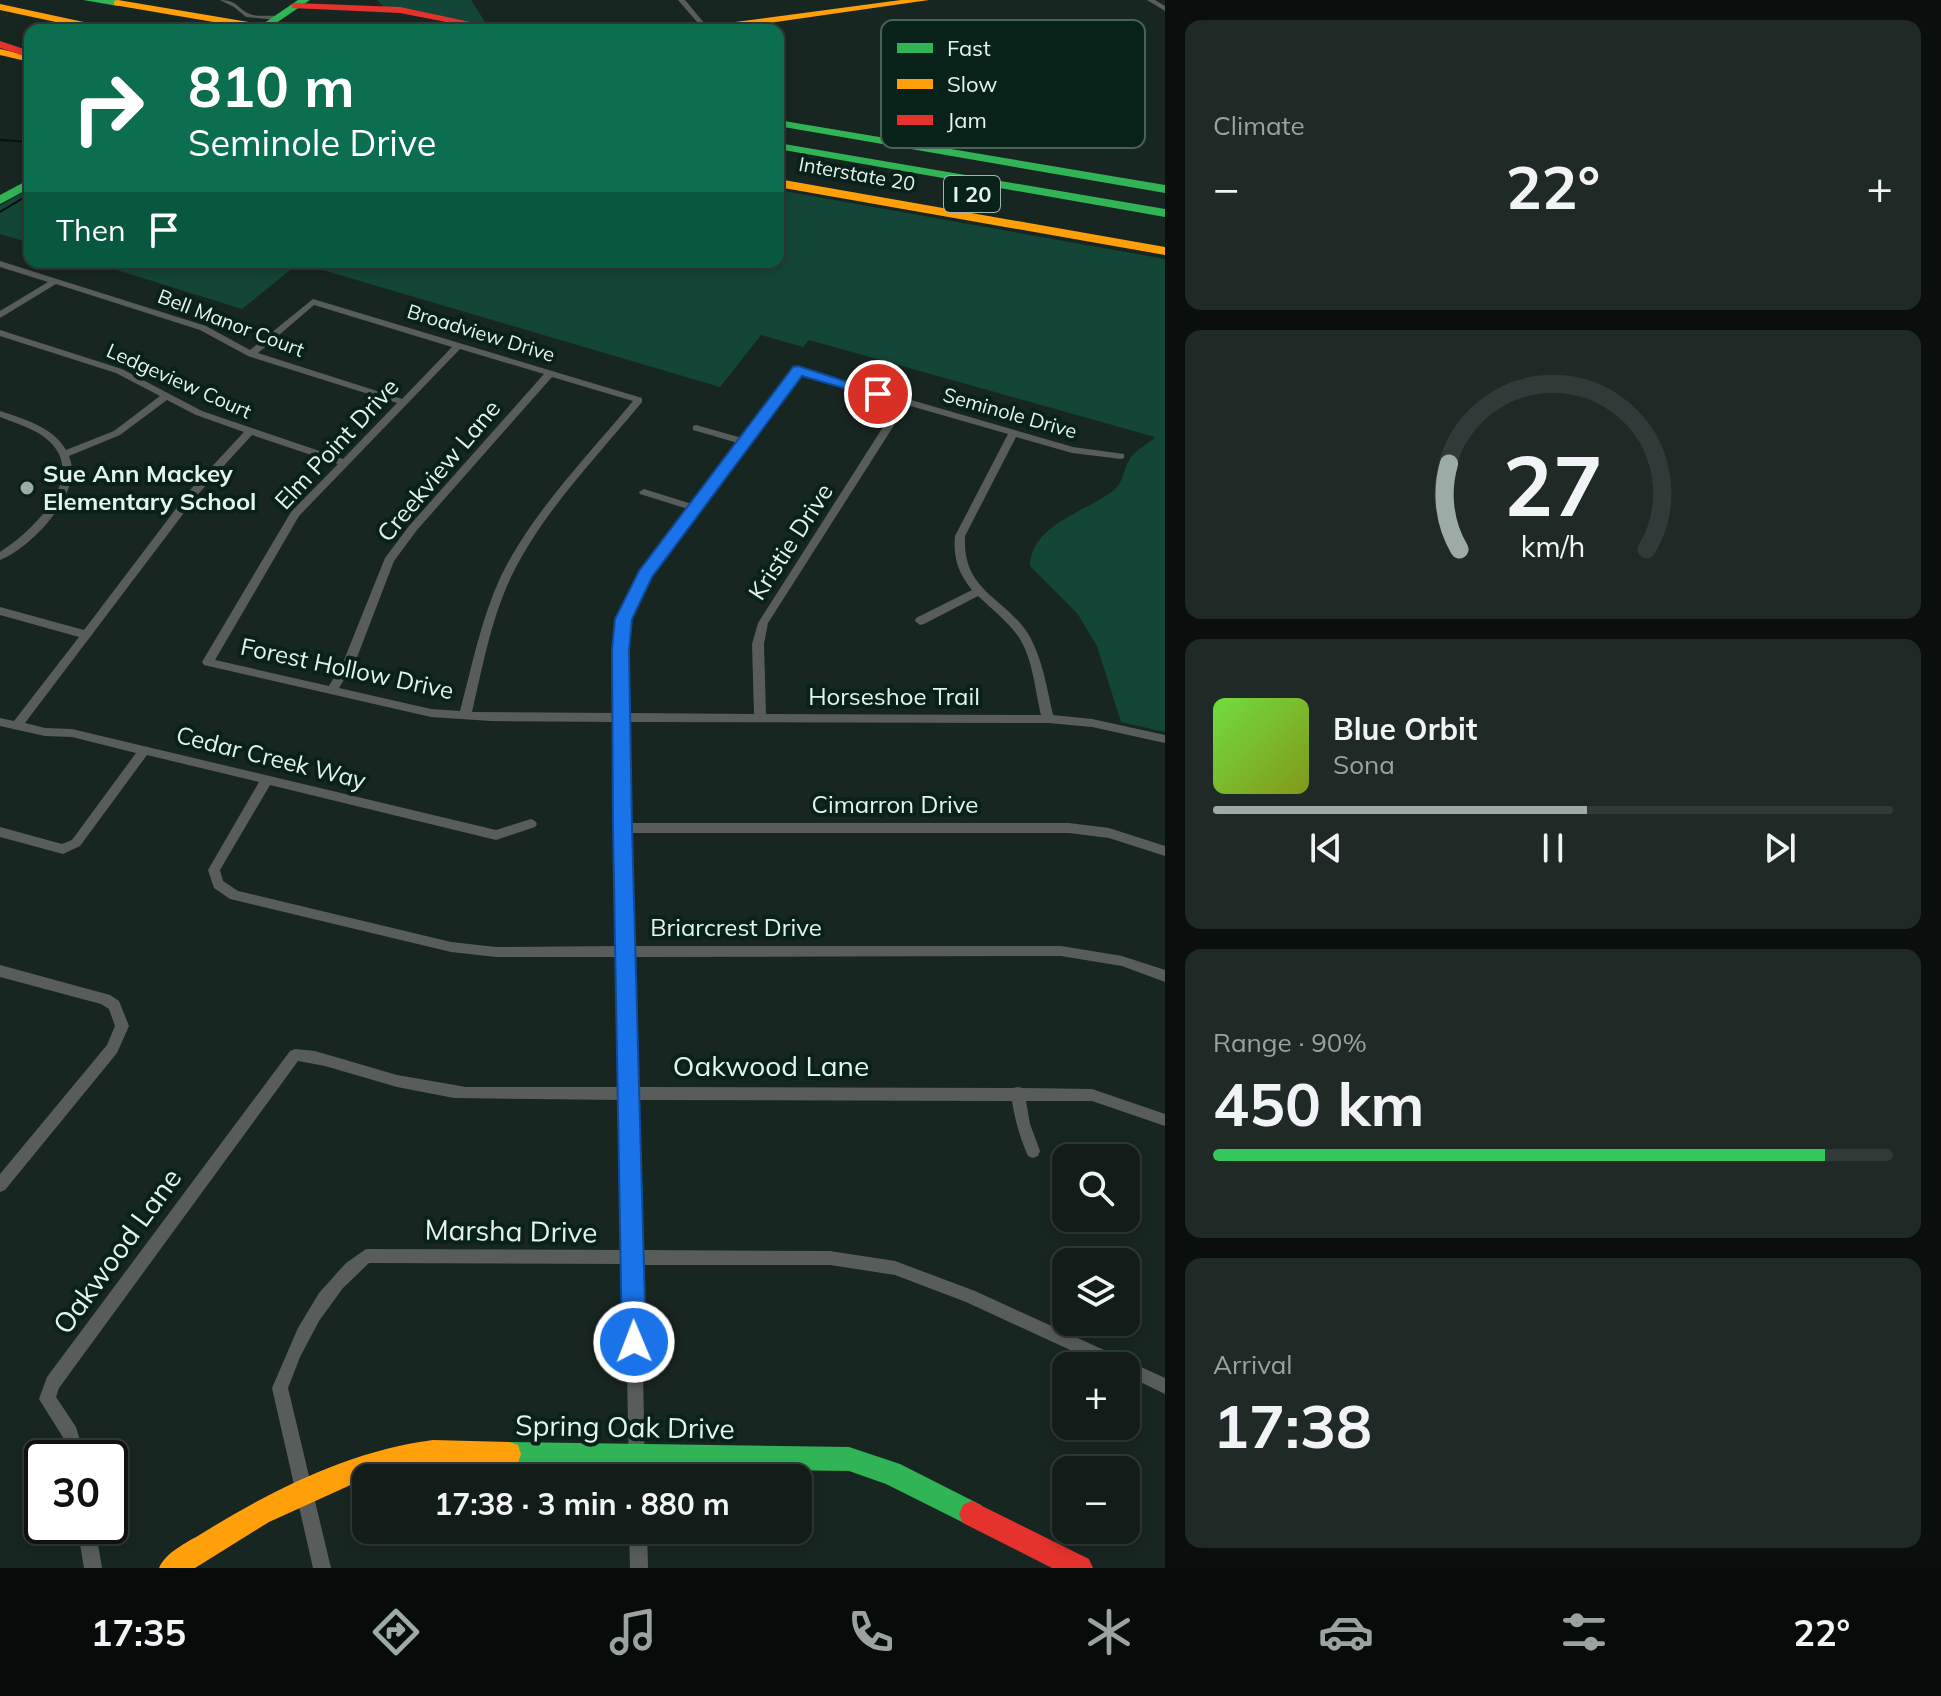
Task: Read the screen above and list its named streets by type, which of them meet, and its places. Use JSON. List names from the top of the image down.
{
  "streets": {
    "main road": ["Interstate 20", "I 20", "Spring Oak Drive"],
    "street": [
      "Bell Manor Court",
      "Broadview Drive",
      "Ledgeview Court",
      "Seminole Drive",
      "Elm Point Drive",
      "Creekview Lane",
      "Kristie Drive",
      "Forest Hollow Drive",
      "Horseshoe Trail",
      "Cedar Creek Way",
      "Cimarron Drive",
      "Briarcrest Drive",
      "Oakwood Lane",
      "Marsha Drive"
    ]
  },
  "crossings": [
    ["Bell Manor Court", "Broadview Drive"],
    ["Bell Manor Court", "Elm Point Drive"],
    ["Broadview Drive", "Elm Point Drive"],
    ["Broadview Drive", "Creekview Lane"],
    ["Broadview Drive", "Forest Hollow Drive"],
    ["Ledgeview Court", "Elm Point Drive"],
    ["Seminole Drive", "Kristie Drive"],
    ["Elm Point Drive", "Forest Hollow Drive"],
    ["Creekview Lane", "Forest Hollow Drive"],
    ["Kristie Drive", "Horseshoe Trail"],
    ["Forest Hollow Drive", "Horseshoe Trail"],
    ["Cedar Creek Way", "Briarcrest Drive"],
    ["Marsha Drive", "Spring Oak Drive"]
  ],
  "places": ["Sue Ann Mackey Elementary School"],
  "legend": ["Fast", "Slow", "Jam"],
  "page": {
    "tile": [
      "Climate",
      ["Range · 90%", "450 km"],
      ["Arrival", "17:38"]
    ],
    "turn": ["810 m", "Seminole Drive"],
    "heat": ["−", "22°", "+"],
    "then": "Then",
    "song": ["Blue Orbit", "Sona"],
    "map_buttons": ["+", "−"],
    "limit": "30",
    "trip": "17:38 · 3 min · 880 m",
    "tabs": ["17:35", "22°"],
    "gauge": ["27", "km/h"]
  }
}
